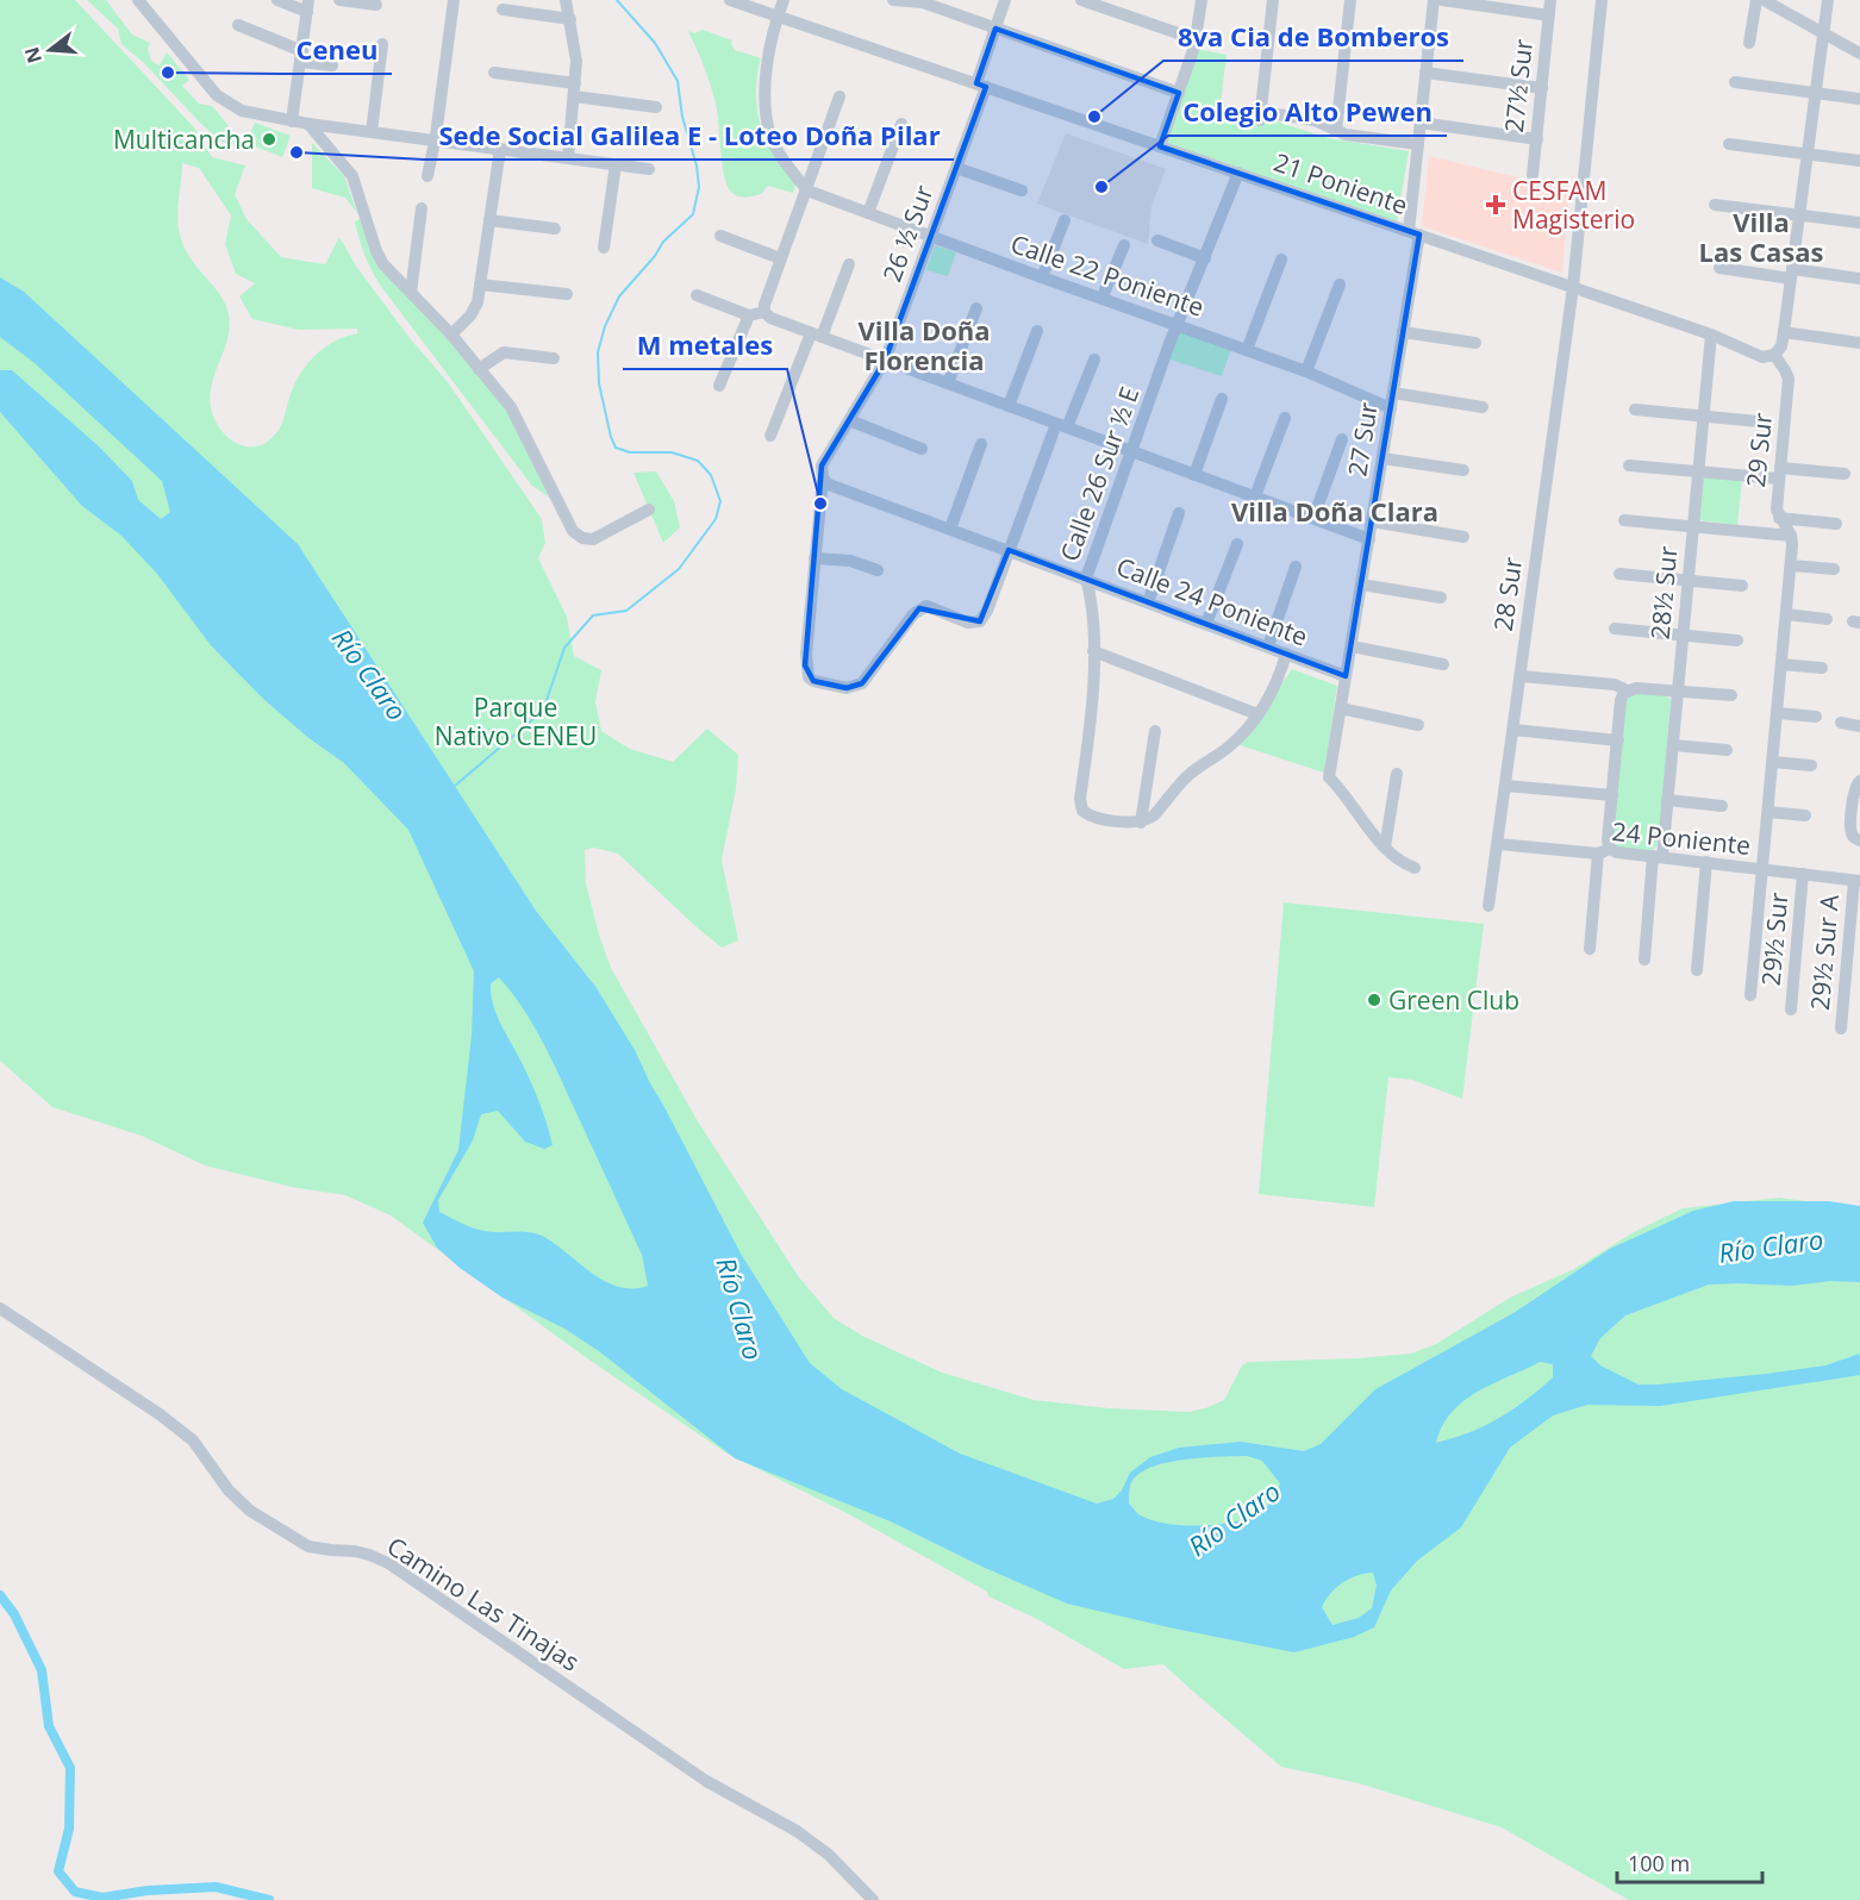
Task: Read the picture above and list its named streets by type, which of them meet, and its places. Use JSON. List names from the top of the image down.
{
  "streets": {
    "street": [
      "27½ Sur",
      "21 Poniente",
      "26 ½ Sur",
      "Calle 22 Poniente",
      "27 Sur",
      "29 Sur",
      "Calle 26 Sur ½ E",
      "28½ Sur",
      "28 Sur",
      "Calle 24 Poniente",
      "24 Poniente",
      "29½ Sur",
      "29½ Sur A",
      "Camino Las Tinajas"
    ]
  },
  "crossings": [
    ["21 Poniente", "26 ½ Sur"],
    ["21 Poniente", "27 Sur"],
    ["21 Poniente", "29 Sur"],
    ["21 Poniente", "Calle 26 Sur ½ E"],
    ["21 Poniente", "28½ Sur"],
    ["21 Poniente", "28 Sur"],
    ["26 ½ Sur", "Calle 22 Poniente"],
    ["26 ½ Sur", "Calle 24 Poniente"],
    ["Calle 22 Poniente", "27 Sur"],
    ["Calle 22 Poniente", "Calle 26 Sur ½ E"],
    ["27 Sur", "Calle 24 Poniente"],
    ["Calle 26 Sur ½ E", "Calle 24 Poniente"],
    ["28½ Sur", "24 Poniente"],
    ["28 Sur", "24 Poniente"],
    ["24 Poniente", "29½ Sur"],
    ["24 Poniente", "29½ Sur A"]
  ],
  "districts": ["Villa Las Casas", "Villa Doña Florencia", "Villa Doña Clara"],
  "water": ["Río Claro"],
  "parks": ["Parque Nativo CENEU"],
  "places": {
    "other": [
      "Ceneu",
      "8va Cia de Bomberos",
      "Multicancha",
      "Sede Social Galilea E - Loteo Doña Pilar",
      "Colegio Alto Pewen",
      "M metales",
      "Green Club"
    ],
    "health": ["CESFAM Magisterio"]
  },
  "scale_bar": "100 m",
  "north": "left"
}
